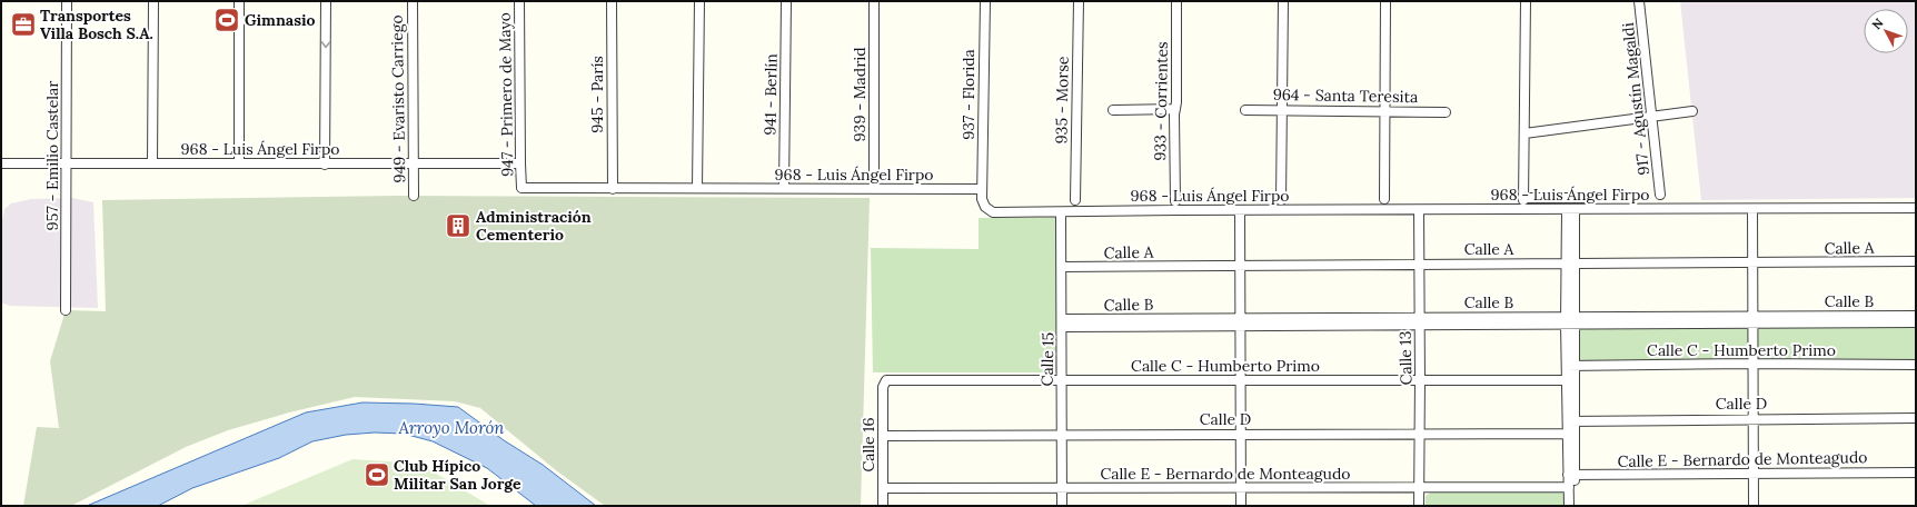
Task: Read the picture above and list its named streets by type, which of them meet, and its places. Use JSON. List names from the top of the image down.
{
  "streets": {
    "street": [
      "947 - Primero de Mayo",
      "945 - París",
      "941 - Berlín",
      "939 - Madrid",
      "937 - Florida",
      "964 - Santa Teresita",
      "949 - Evaristo Carriego",
      "917 - Agustín Magaldi",
      "935 - Morse",
      "933 - Corrientes",
      "968 - Luis Ángel Firpo",
      "957 - Emilio Castelar",
      "Calle A",
      "Calle B",
      "Calle C - Humberto Primo",
      "Calle 13",
      "Calle 15",
      "Calle D",
      "Calle 16",
      "Calle E - Bernardo de Monteagudo"
    ]
  },
  "crossings": [
    ["947 - Primero de Mayo", "968 - Luis Ángel Firpo"],
    ["945 - París", "968 - Luis Ángel Firpo"],
    ["941 - Berlín", "968 - Luis Ángel Firpo"],
    ["939 - Madrid", "968 - Luis Ángel Firpo"],
    ["937 - Florida", "968 - Luis Ángel Firpo"],
    ["949 - Evaristo Carriego", "968 - Luis Ángel Firpo"],
    ["968 - Luis Ángel Firpo", "957 - Emilio Castelar"],
    ["968 - Luis Ángel Firpo", "Calle 13"],
    ["968 - Luis Ángel Firpo", "Calle 15"],
    ["Calle A", "Calle 13"],
    ["Calle A", "Calle 15"],
    ["Calle B", "Calle 13"],
    ["Calle B", "Calle 15"],
    ["Calle C - Humberto Primo", "Calle 13"],
    ["Calle C - Humberto Primo", "Calle 15"],
    ["Calle C - Humberto Primo", "Calle 16"],
    ["Calle 13", "Calle D"],
    ["Calle 13", "Calle E - Bernardo de Monteagudo"],
    ["Calle 15", "Calle D"],
    ["Calle 15", "Calle E - Bernardo de Monteagudo"],
    ["Calle D", "Calle 16"],
    ["Calle 16", "Calle E - Bernardo de Monteagudo"]
  ],
  "water": ["Arroyo Morón"],
  "places": {
    "sports": ["Gimnasio", "Club Hípico Militar San Jorge"],
    "office": ["Transportes Villa Bosch S.A."],
    "building": ["Administración Cementerio"]
  },
  "north": "top left"
}
